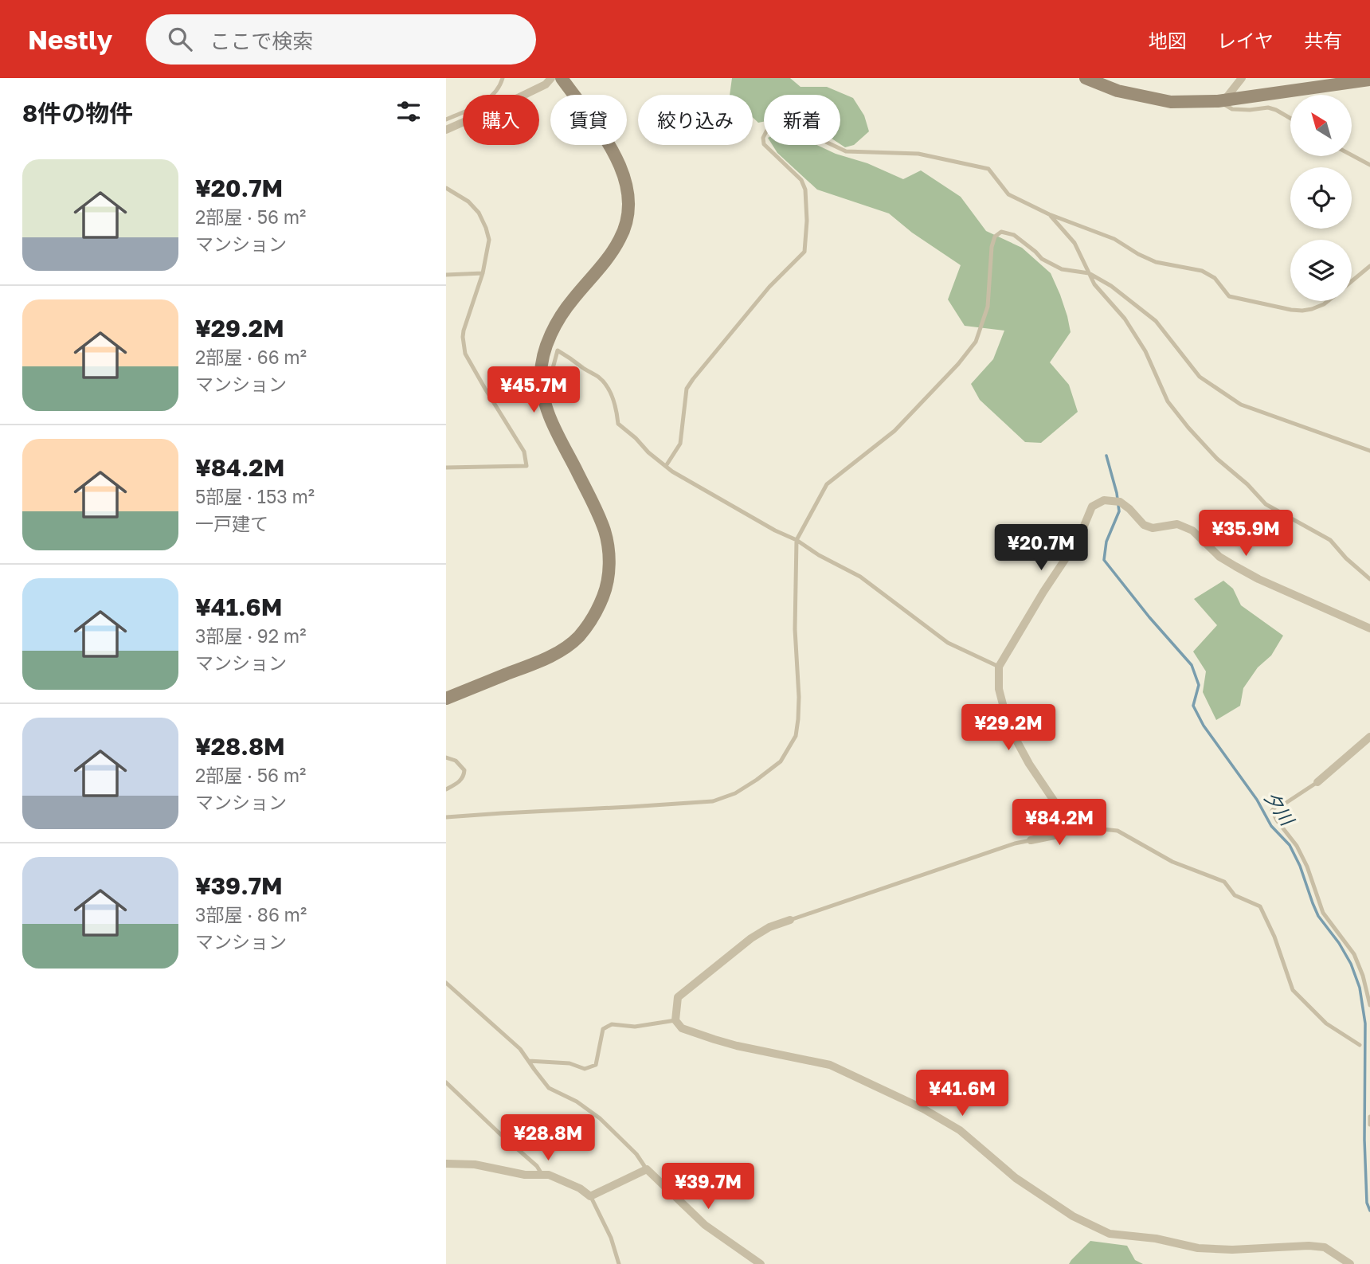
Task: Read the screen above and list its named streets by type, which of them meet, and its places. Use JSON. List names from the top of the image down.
{
  "water": ["夕川"],
  "north": "top left",
  "page": {
    "header": "Nestly",
    "search": "ここで検索",
    "nav": ["地図", "レイヤ", "共有"],
    "heading": "8件の物件",
    "chip": [
      "購入",
      "賃貸",
      "絞り込み",
      "新着"
    ],
    "list": [
      {
        "name": "¥20.7M",
        "note": "2部屋 · 56 m² · マンション"
      },
      {
        "name": "¥29.2M",
        "note": "2部屋 · 66 m² · マンション"
      },
      {
        "name": "¥84.2M",
        "note": "5部屋 · 153 m² · 一戸建て"
      },
      {
        "name": "¥41.6M",
        "note": "3部屋 · 92 m² · マンション"
      },
      {
        "name": "¥28.8M",
        "note": "2部屋 · 56 m² · マンション"
      },
      {
        "name": "¥39.7M",
        "note": "3部屋 · 86 m² · マンション"
      }
    ],
    "price": [
      "¥45.7M",
      "¥35.9M",
      "¥20.7M",
      "¥29.2M",
      "¥84.2M",
      "¥41.6M",
      "¥28.8M",
      "¥39.7M"
    ]
  }
}
